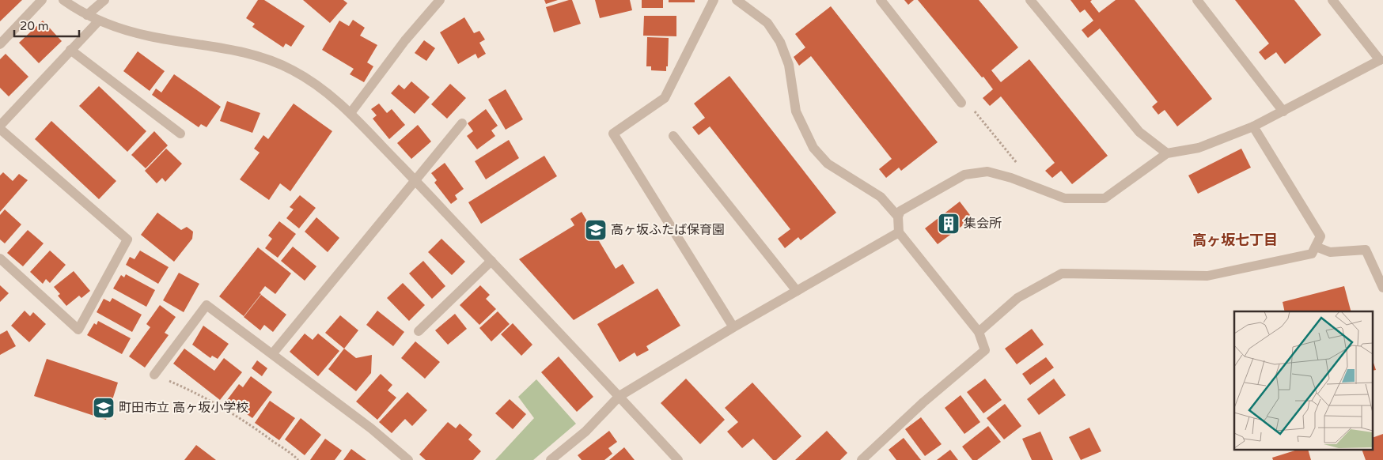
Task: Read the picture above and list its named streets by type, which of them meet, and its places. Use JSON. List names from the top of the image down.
{
  "districts": ["高ヶ坂七丁目"],
  "places": {
    "building": ["集会所"],
    "school or university": ["高ヶ坂ふたば保育園", "町田市立 高ヶ坂小学校"]
  },
  "scale_bar": "20 m"
}
